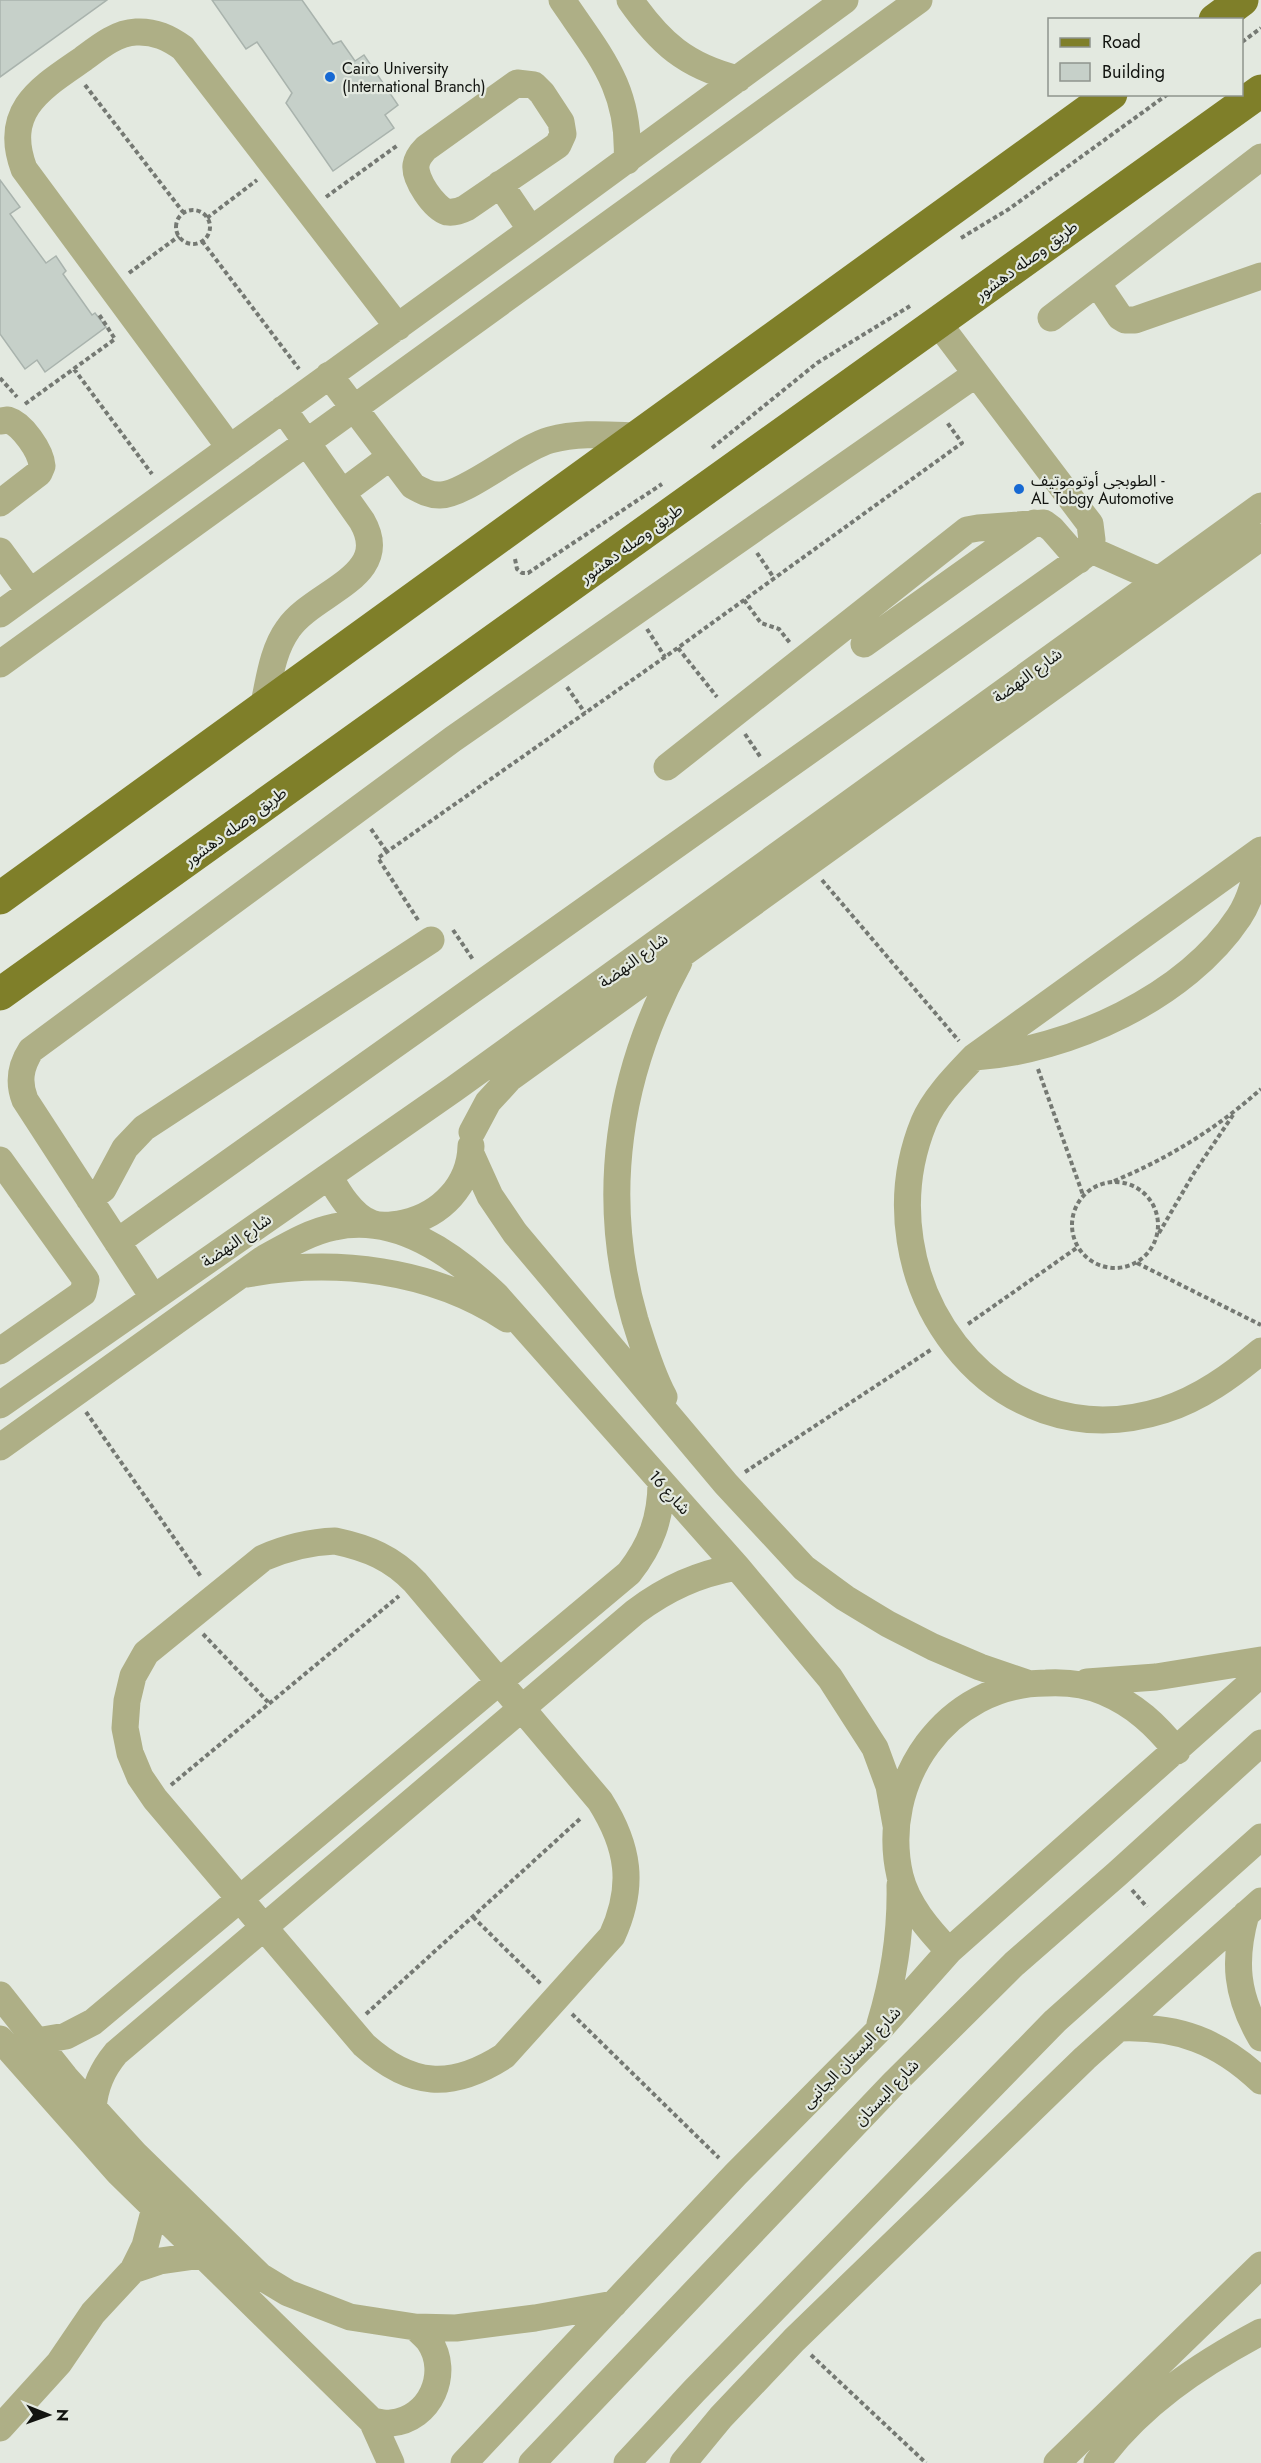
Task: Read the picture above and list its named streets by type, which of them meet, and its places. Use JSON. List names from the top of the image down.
{
  "streets": {
    "main road": ["طريق وصله دهشور"],
    "street": [
      "شارع النهضة",
      "شارع 16",
      "شارع البستان الجانبى",
      "شارع البستان"
    ]
  },
  "crossings": [
    ["شارع النهضة", "شارع 16"]
  ],
  "places": ["Cairo University (International Branch)", "الطوبجى أوتوموتيف - AL Tobgy Automotive"],
  "legend": ["Road", "Building"],
  "north": "right"
}
